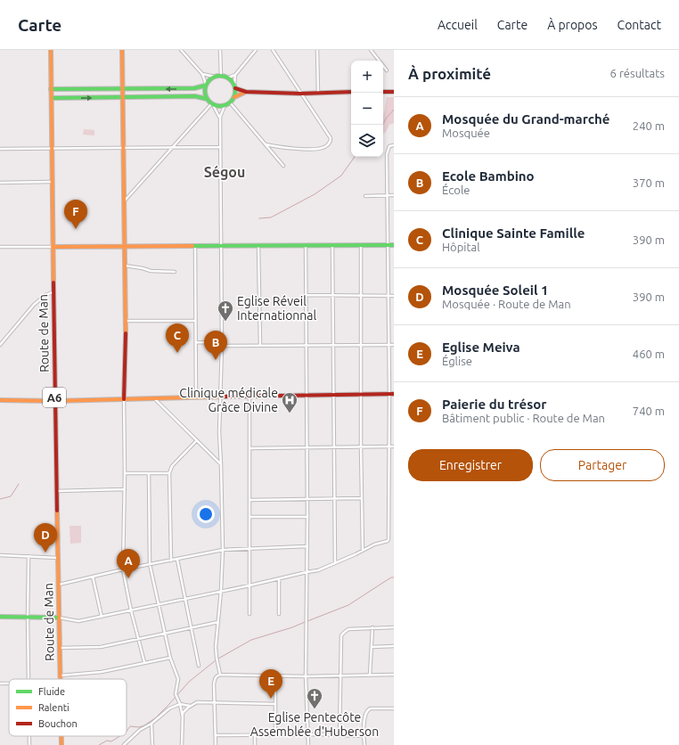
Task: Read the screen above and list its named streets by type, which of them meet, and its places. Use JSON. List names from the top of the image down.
{
  "streets": {
    "main road": ["Route de Man", "A6"]
  },
  "districts": ["Ségou"],
  "places": {
    "church": ["Eglise Réveil Internationnal", "Eglise Pentecôte Assemblée d'Huberson"],
    "hospital": ["Clinique médicale Grâce Divine"]
  },
  "legend": ["Fluide", "Ralenti", "Bouchon"],
  "page": {
    "header": "Carte",
    "nav": [
      "Accueil",
      "Carte",
      "À propos",
      "Contact"
    ],
    "heading": ["À proximité", "6 résultats"],
    "map_buttons": ["+", "−"],
    "list": [
      {
        "mark": "A",
        "name": "Mosquée du Grand-marché",
        "note": "Mosquée",
        "value": "240 m"
      },
      {
        "mark": "B",
        "name": "Ecole Bambino",
        "note": "École",
        "value": "370 m"
      },
      {
        "mark": "C",
        "name": "Clinique Sainte Famille",
        "note": "Hôpital",
        "value": "390 m"
      },
      {
        "mark": "D",
        "name": "Mosquée Soleil 1",
        "note": "Mosquée · Route de Man",
        "value": "390 m"
      },
      {
        "mark": "E",
        "name": "Eglise Meiva",
        "note": "Église",
        "value": "460 m"
      },
      {
        "mark": "F",
        "name": "Paierie du trésor",
        "note": "Bâtiment public · Route de Man",
        "value": "740 m"
      }
    ],
    "pins": [
      "F",
      "C",
      "B",
      "D",
      "A",
      "E"
    ],
    "buttons": ["Enregistrer", "Partager"]
  }
}
